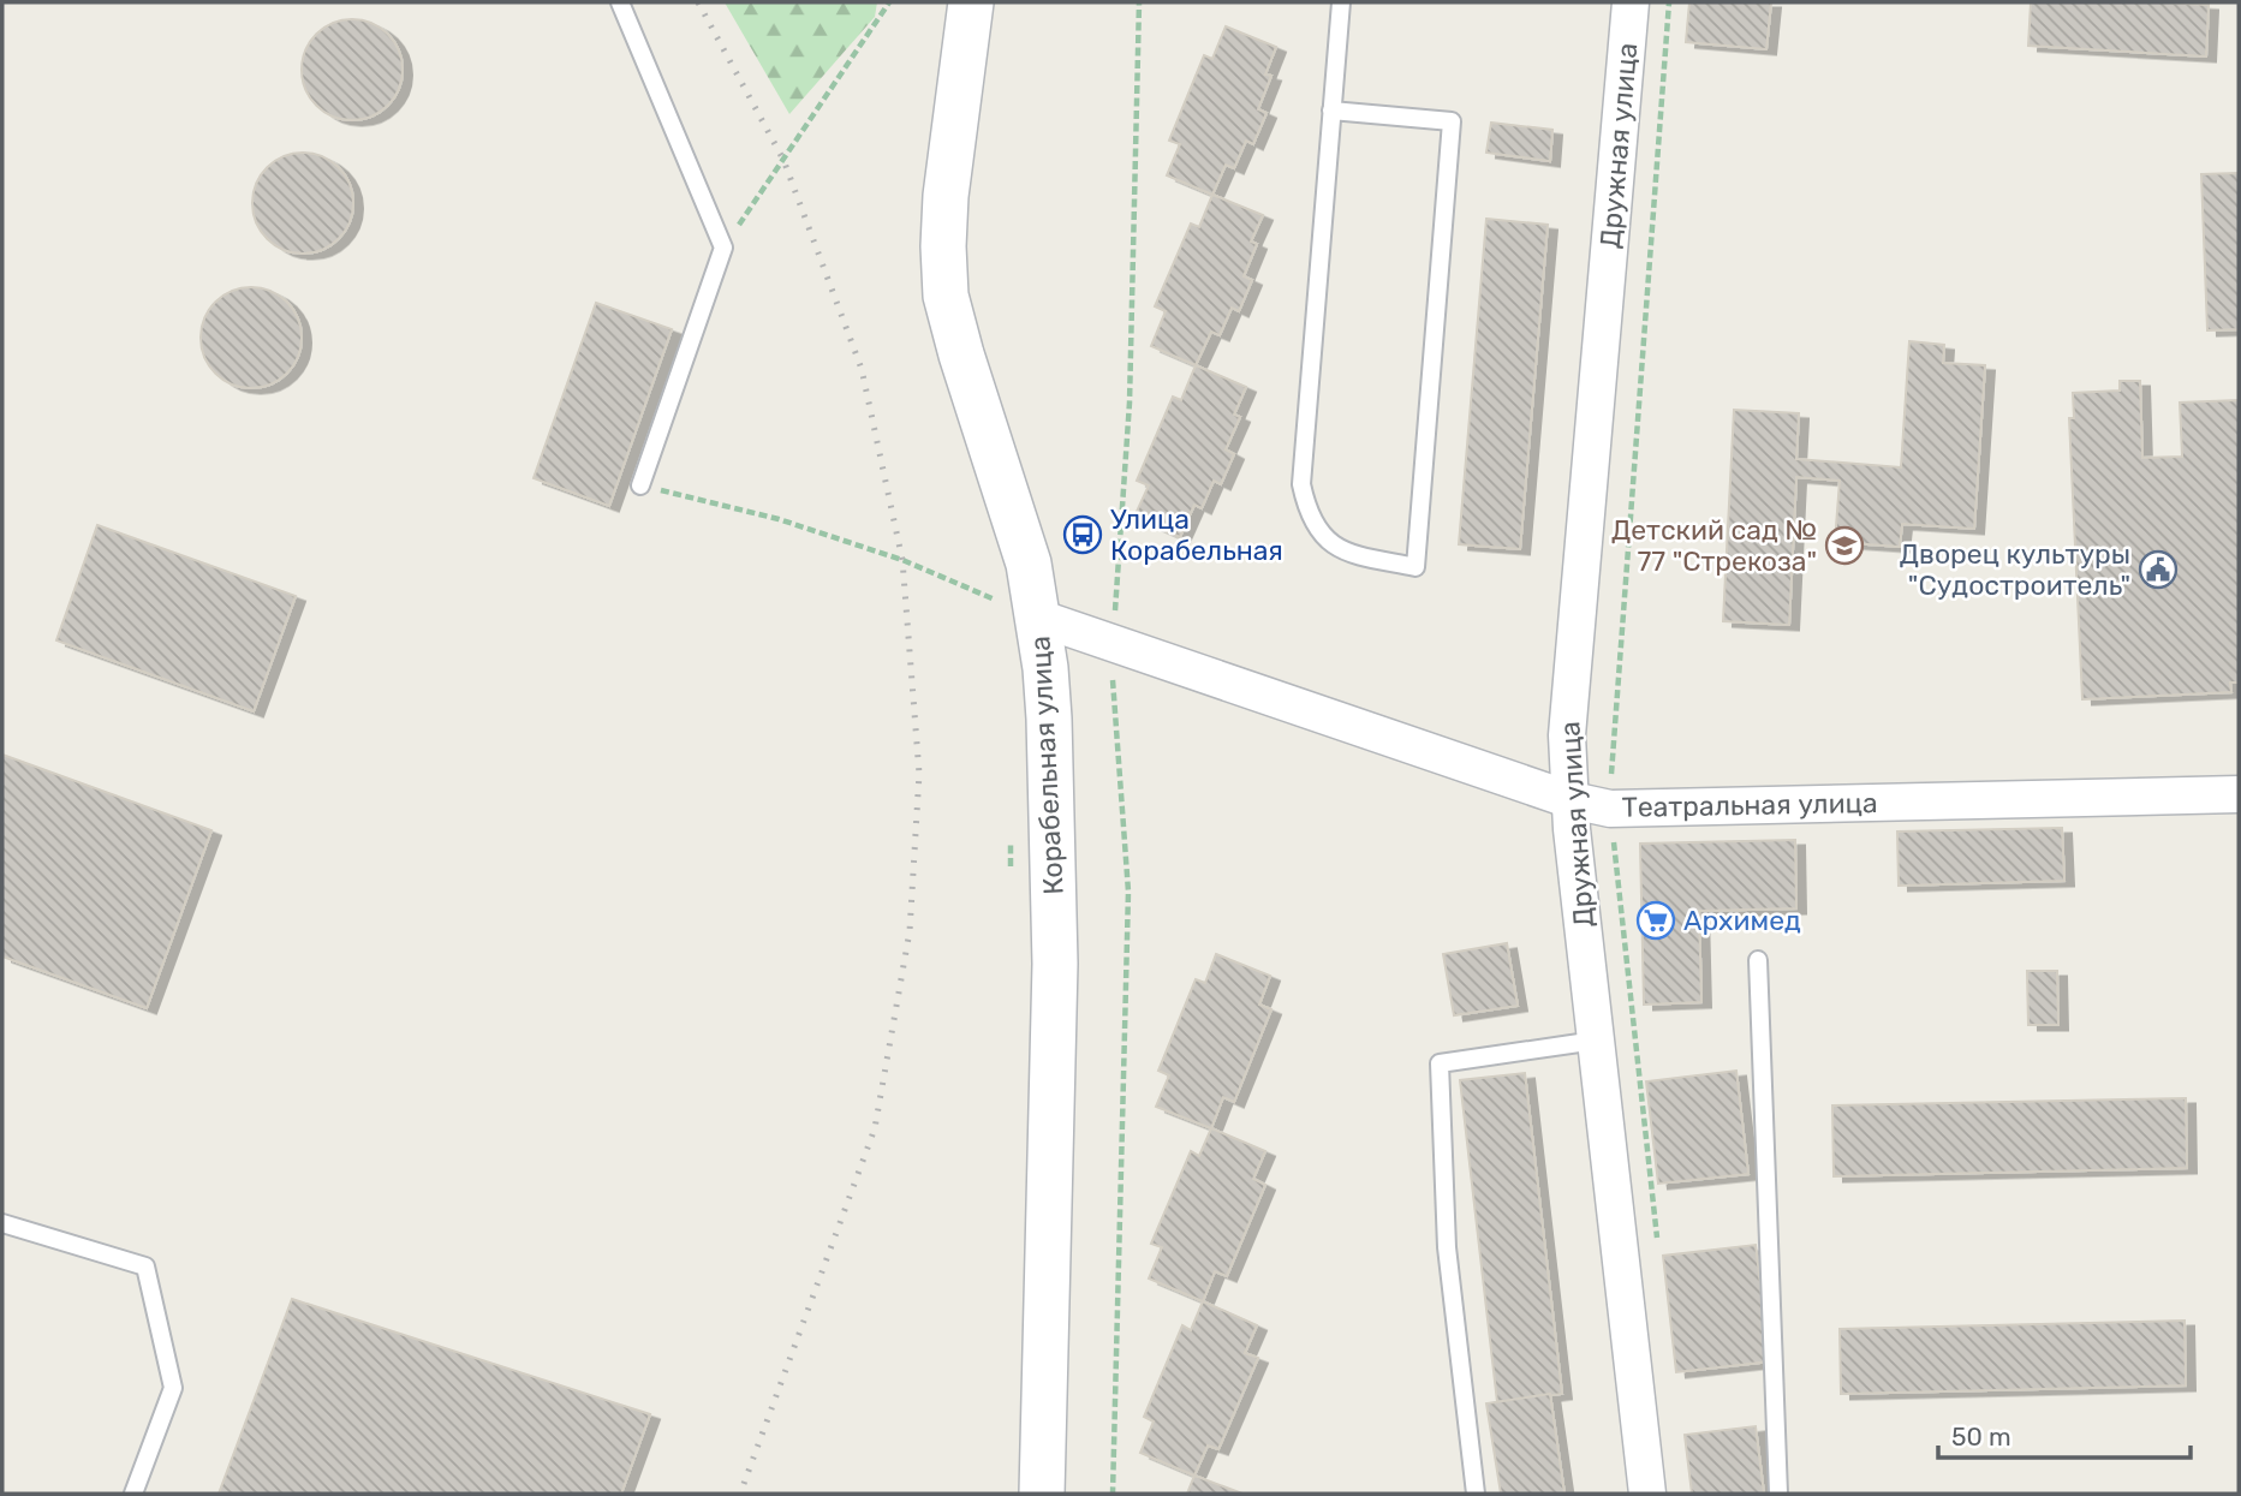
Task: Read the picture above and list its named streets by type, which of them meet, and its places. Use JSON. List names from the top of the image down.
{
  "streets": {
    "street": ["Дружная улица", "Корабельная улица", "Театральная улица"]
  },
  "crossings": [
    ["Дружная улица", "Театральная улица"],
    ["Корабельная улица", "Театральная улица"]
  ],
  "places": {
    "bus stop": ["Улица Корабельная"],
    "school or university": ["Детский сад № 77 \"Стрекоза\""],
    "public building": ["Дворец культуры \"Судостроитель\""],
    "supermarket": ["Архимед"]
  },
  "scale_bar": "50 m"
}
